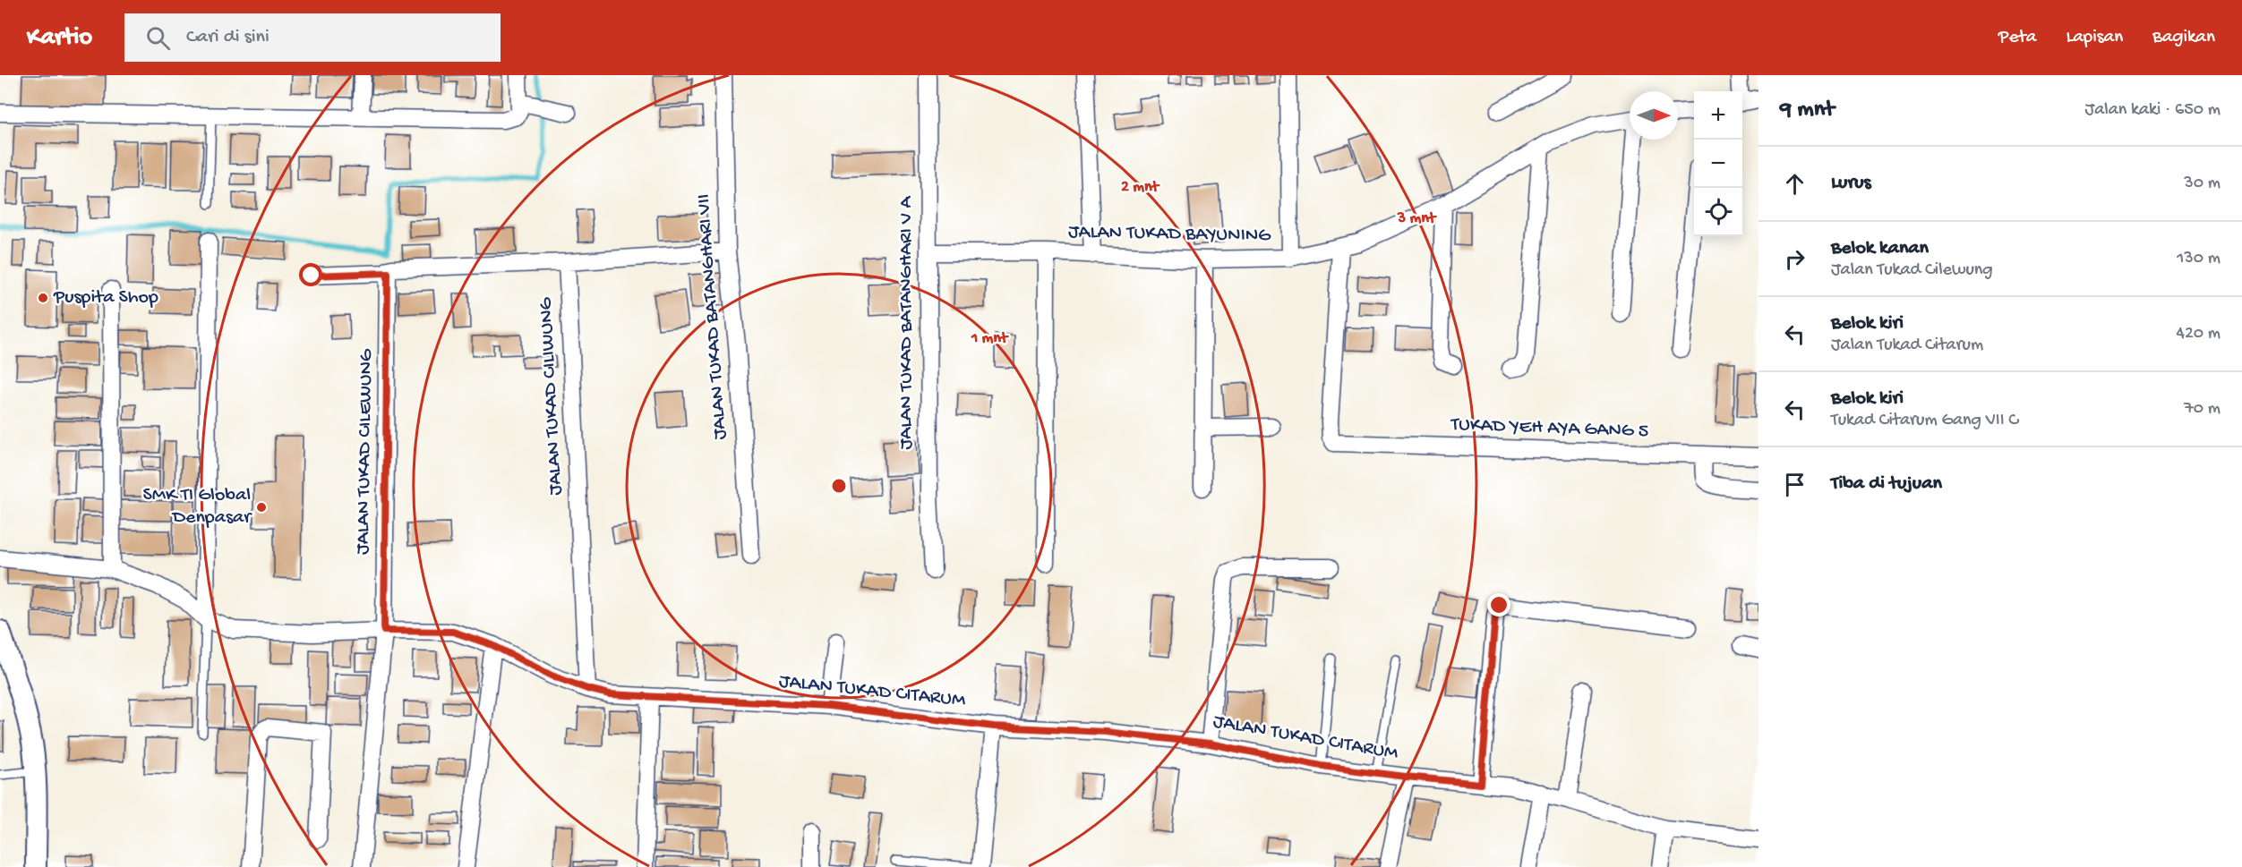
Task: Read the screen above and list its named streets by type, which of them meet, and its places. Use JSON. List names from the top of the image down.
{
  "streets": {
    "street": [
      "JALAN TUKAD BAYUNING",
      "JALAN TUKAD BATANGHARI VII",
      "JALAN TUKAD BATANGHARI V A",
      "JALAN TUKAD CILIWUNG",
      "TUKAD YEH AYA GANG 5",
      "JALAN TUKAD CILEWUNG",
      "JALAN TUKAD CITARUM"
    ]
  },
  "crossings": [
    ["JALAN TUKAD BAYUNING", "JALAN TUKAD BATANGHARI V A"],
    ["JALAN TUKAD BAYUNING", "TUKAD YEH AYA GANG 5"],
    ["JALAN TUKAD CILIWUNG", "JALAN TUKAD CITARUM"],
    ["JALAN TUKAD CILEWUNG", "JALAN TUKAD CITARUM"]
  ],
  "places": ["Puspita Shop", "SMK TI Global Denpasar"],
  "north": "right",
  "page": {
    "header": "Kartio",
    "search": "Cari di sini",
    "nav": ["Peta", "Lapisan", "Bagikan"],
    "heading": ["9 mnt", "Jalan kaki · 650 m"],
    "map_buttons": ["+", "−"],
    "list": [
      ["Lurus", "30 m"],
      ["Belok kanan", "Jalan Tukad Cilewung", "130 m"],
      ["Belok kiri", "Jalan Tukad Citarum", "420 m"],
      ["Belok kiri", "Tukad Citarum Gang VII C", "70 m"],
      "Tiba di tujuan"
    ]
  },
  "rings": ["2 mnt", "3 mnt", "1 mnt"]
}
